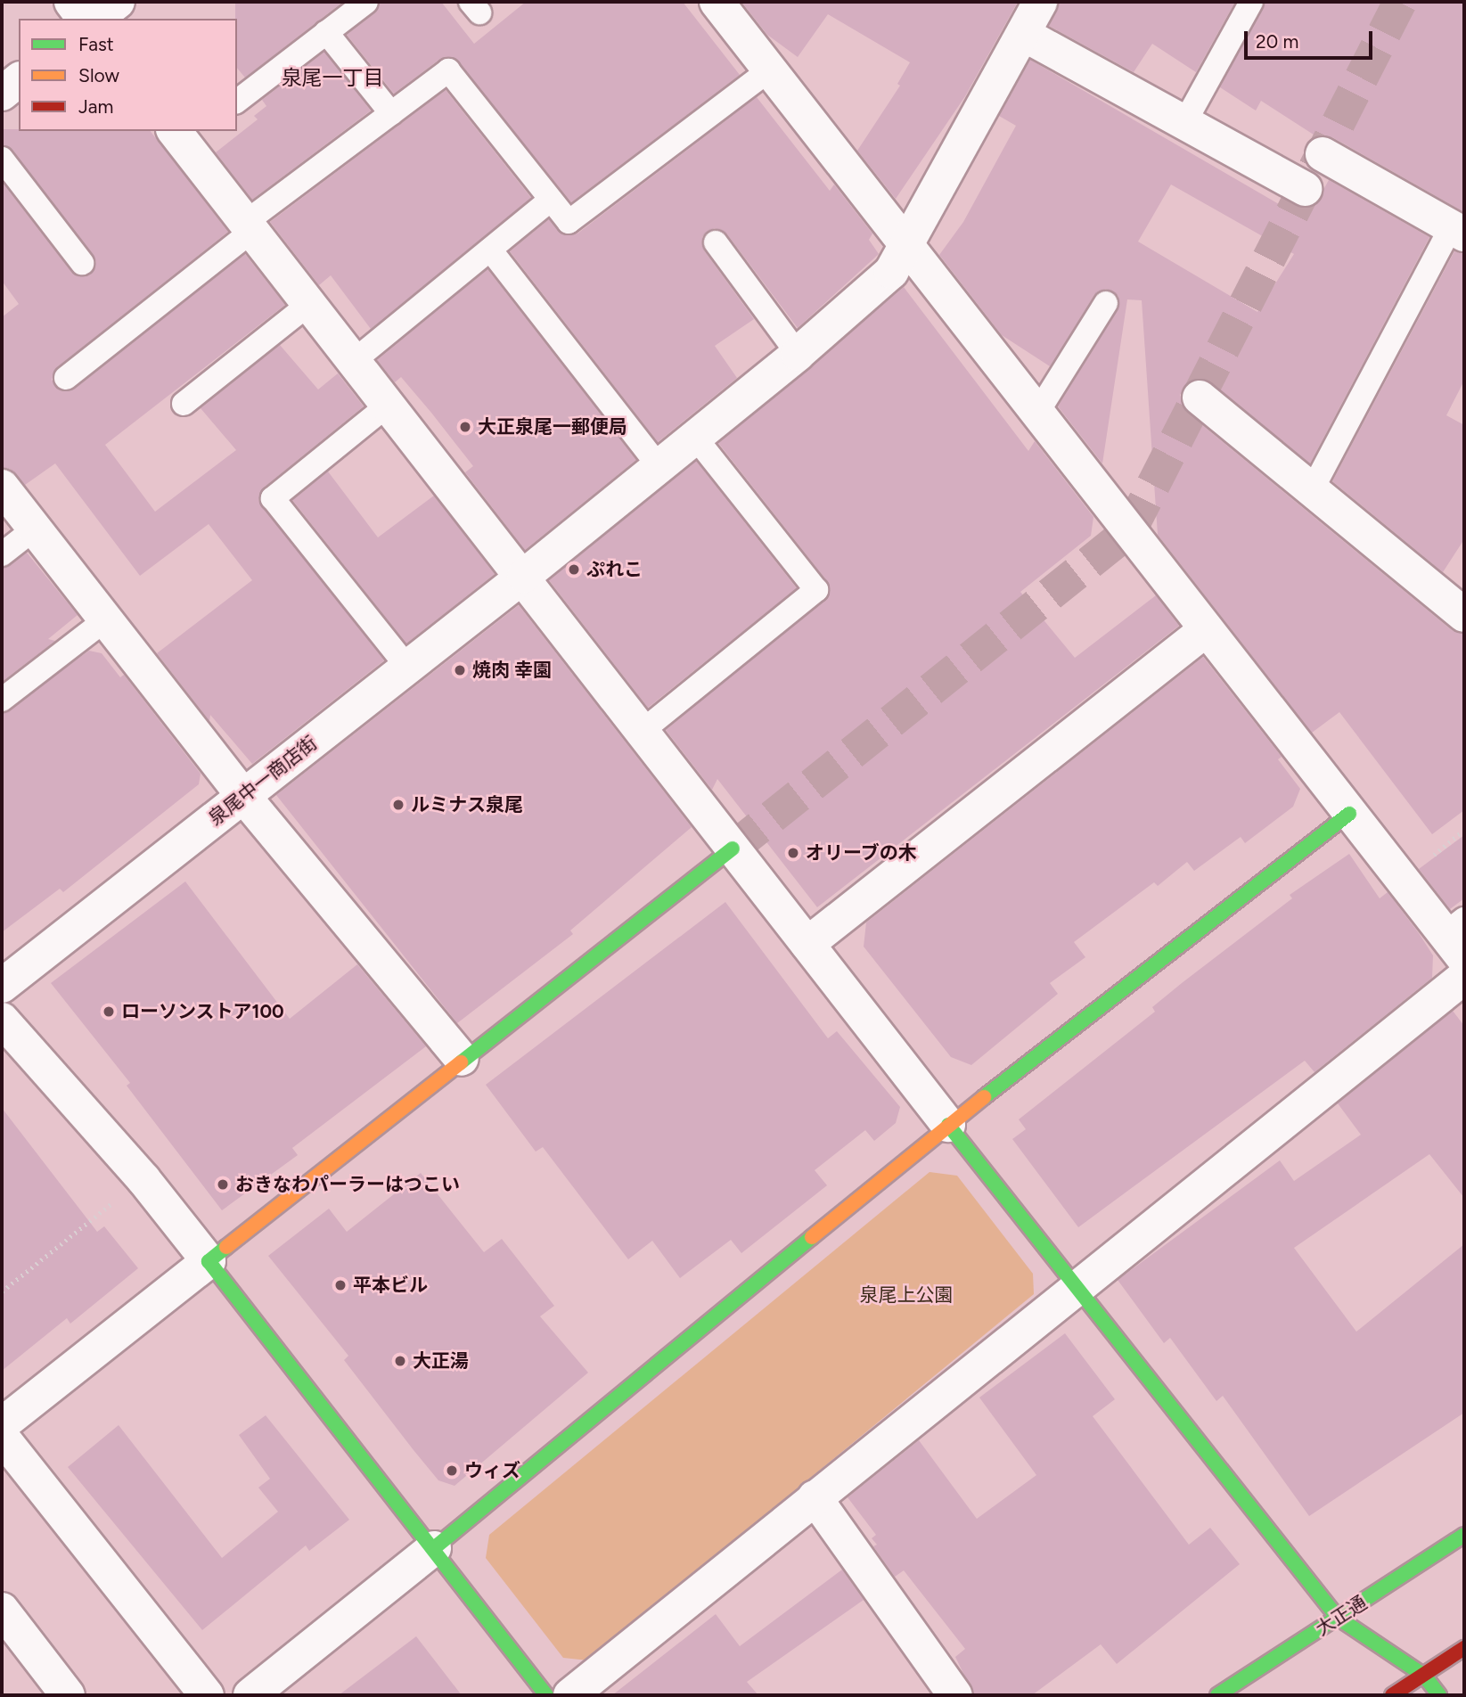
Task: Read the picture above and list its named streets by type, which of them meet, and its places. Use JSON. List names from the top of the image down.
{
  "streets": {
    "street": ["泉尾中一商店街", "大正通"]
  },
  "districts": ["泉尾一丁目"],
  "parks": ["泉尾上公園"],
  "places": [
    "大正泉尾一郵便局",
    "ぷれこ",
    "焼肉 幸園",
    "ルミナス泉尾",
    "オリーブの木",
    "ローソンストア100",
    "おきなわパーラーはつこい",
    "平本ビル",
    "大正湯",
    "ウィズ"
  ],
  "legend": ["Fast", "Slow", "Jam"],
  "scale_bar": "20 m"
}
